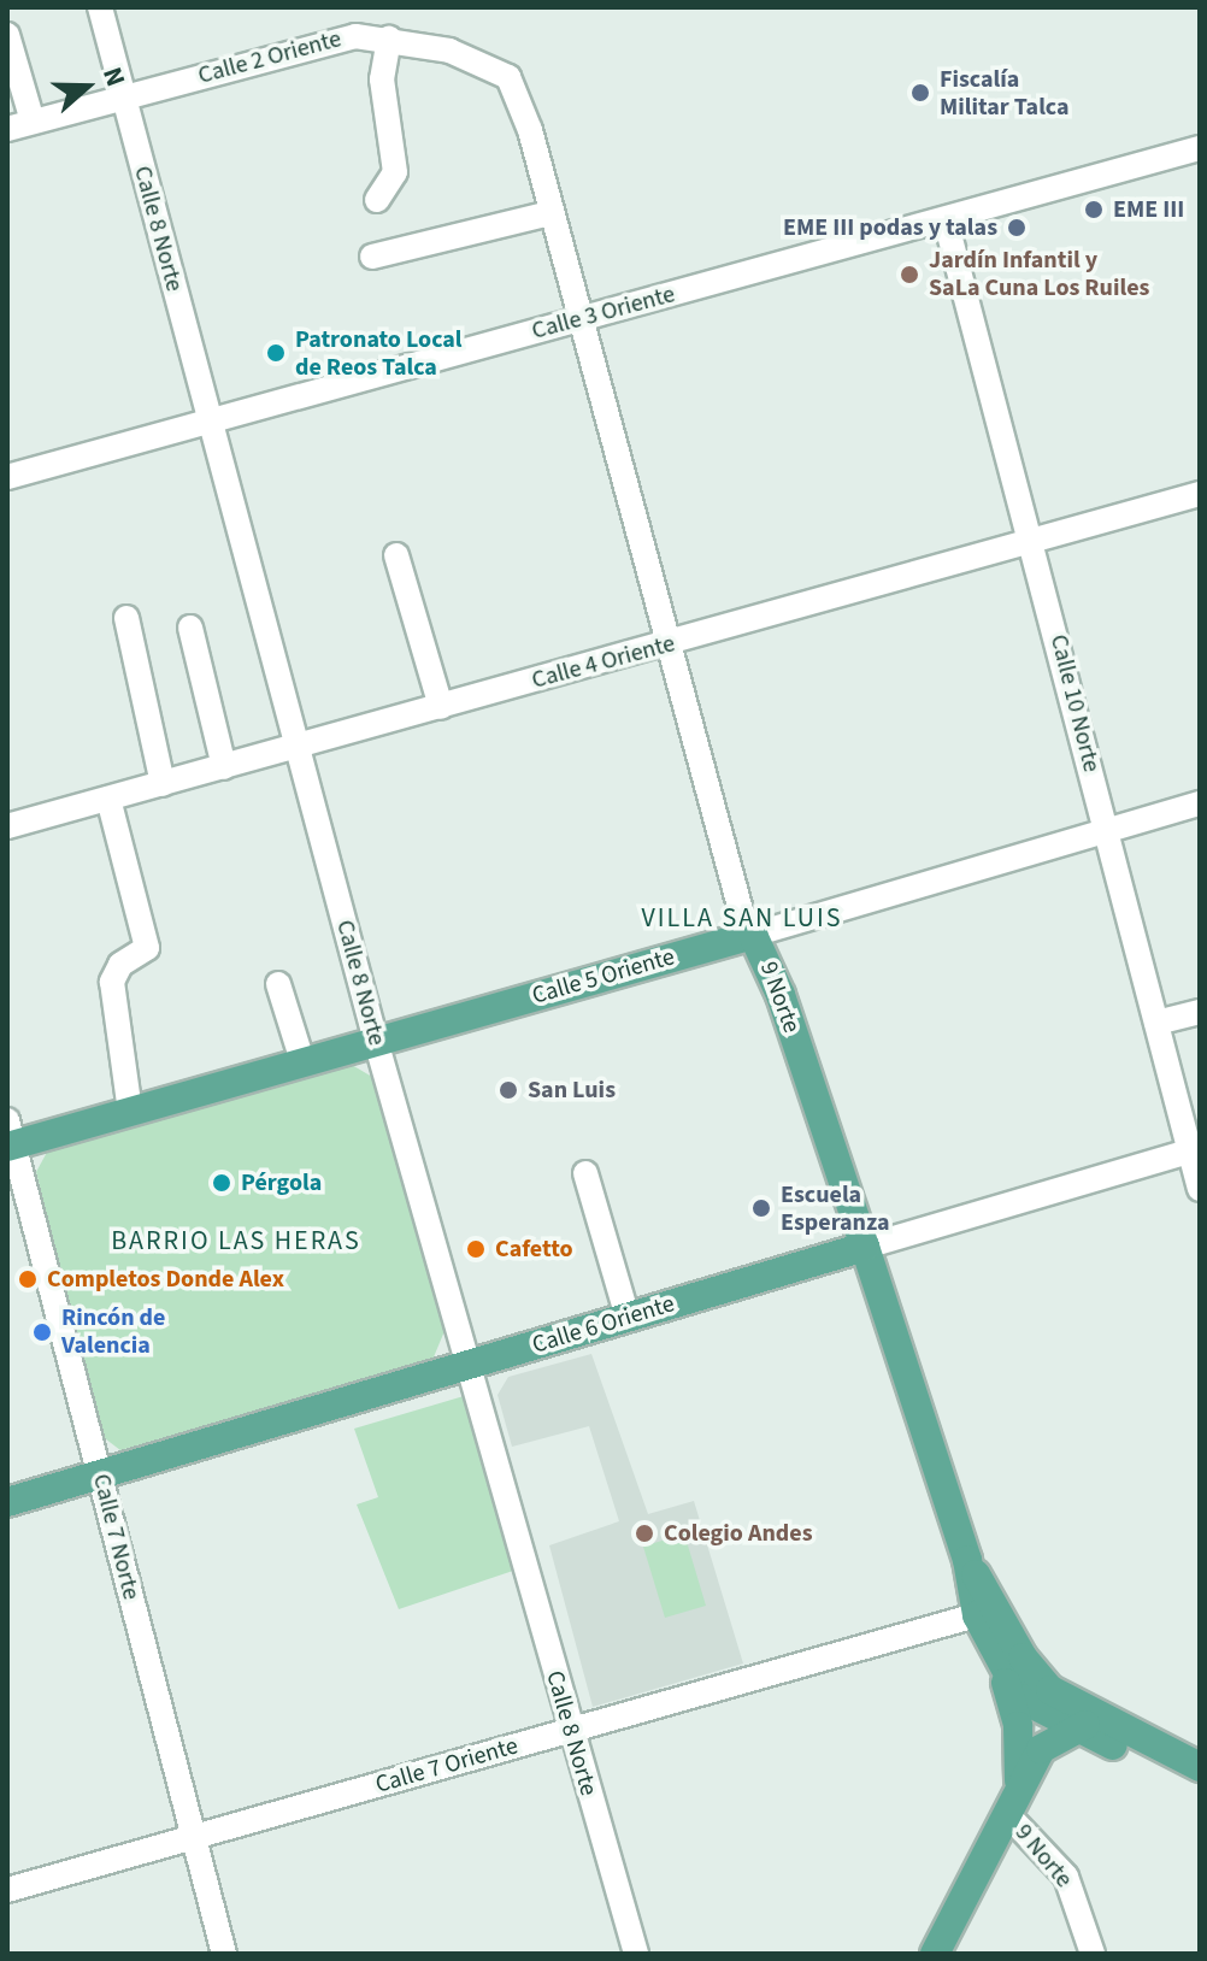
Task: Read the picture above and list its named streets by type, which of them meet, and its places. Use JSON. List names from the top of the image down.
{
  "streets": {
    "main road": ["Calle 5 Oriente", "9 Norte", "Calle 6 Oriente"],
    "street": [
      "Calle 2 Oriente",
      "Calle 8 Norte",
      "Calle 3 Oriente",
      "Calle 4 Oriente",
      "Calle 10 Norte",
      "Calle 7 Norte",
      "Calle 7 Oriente"
    ]
  },
  "crossings": [
    ["Calle 2 Oriente", "Calle 8 Norte"],
    ["Calle 2 Oriente", "Calle 3 Oriente"],
    ["Calle 2 Oriente", "9 Norte"],
    ["Calle 8 Norte", "Calle 3 Oriente"],
    ["Calle 8 Norte", "Calle 4 Oriente"],
    ["Calle 8 Norte", "Calle 5 Oriente"],
    ["Calle 8 Norte", "Calle 6 Oriente"],
    ["Calle 8 Norte", "Calle 7 Oriente"],
    ["Calle 3 Oriente", "Calle 10 Norte"],
    ["Calle 3 Oriente", "9 Norte"],
    ["Calle 4 Oriente", "Calle 10 Norte"],
    ["Calle 4 Oriente", "9 Norte"],
    ["Calle 10 Norte", "Calle 5 Oriente"],
    ["Calle 10 Norte", "Calle 6 Oriente"],
    ["Calle 5 Oriente", "9 Norte"],
    ["Calle 5 Oriente", "Calle 7 Norte"],
    ["9 Norte", "Calle 6 Oriente"],
    ["9 Norte", "Calle 7 Oriente"],
    ["Calle 6 Oriente", "Calle 7 Norte"],
    ["Calle 7 Norte", "Calle 7 Oriente"]
  ],
  "districts": ["VILLA SAN LUIS", "BARRIO LAS HERAS"],
  "places": [
    "Fiscalía Militar Talca",
    "EME III",
    "EME III podas y talas",
    "Jardín Infantil y SaLa Cuna Los Ruiles",
    "Patronato Local de Reos Talca",
    "San Luis",
    "Pérgola",
    "Escuela Esperanza",
    "Cafetto",
    "Completos Donde Alex",
    "Rincón de Valencia",
    "Colegio Andes"
  ],
  "north": "right"
}
